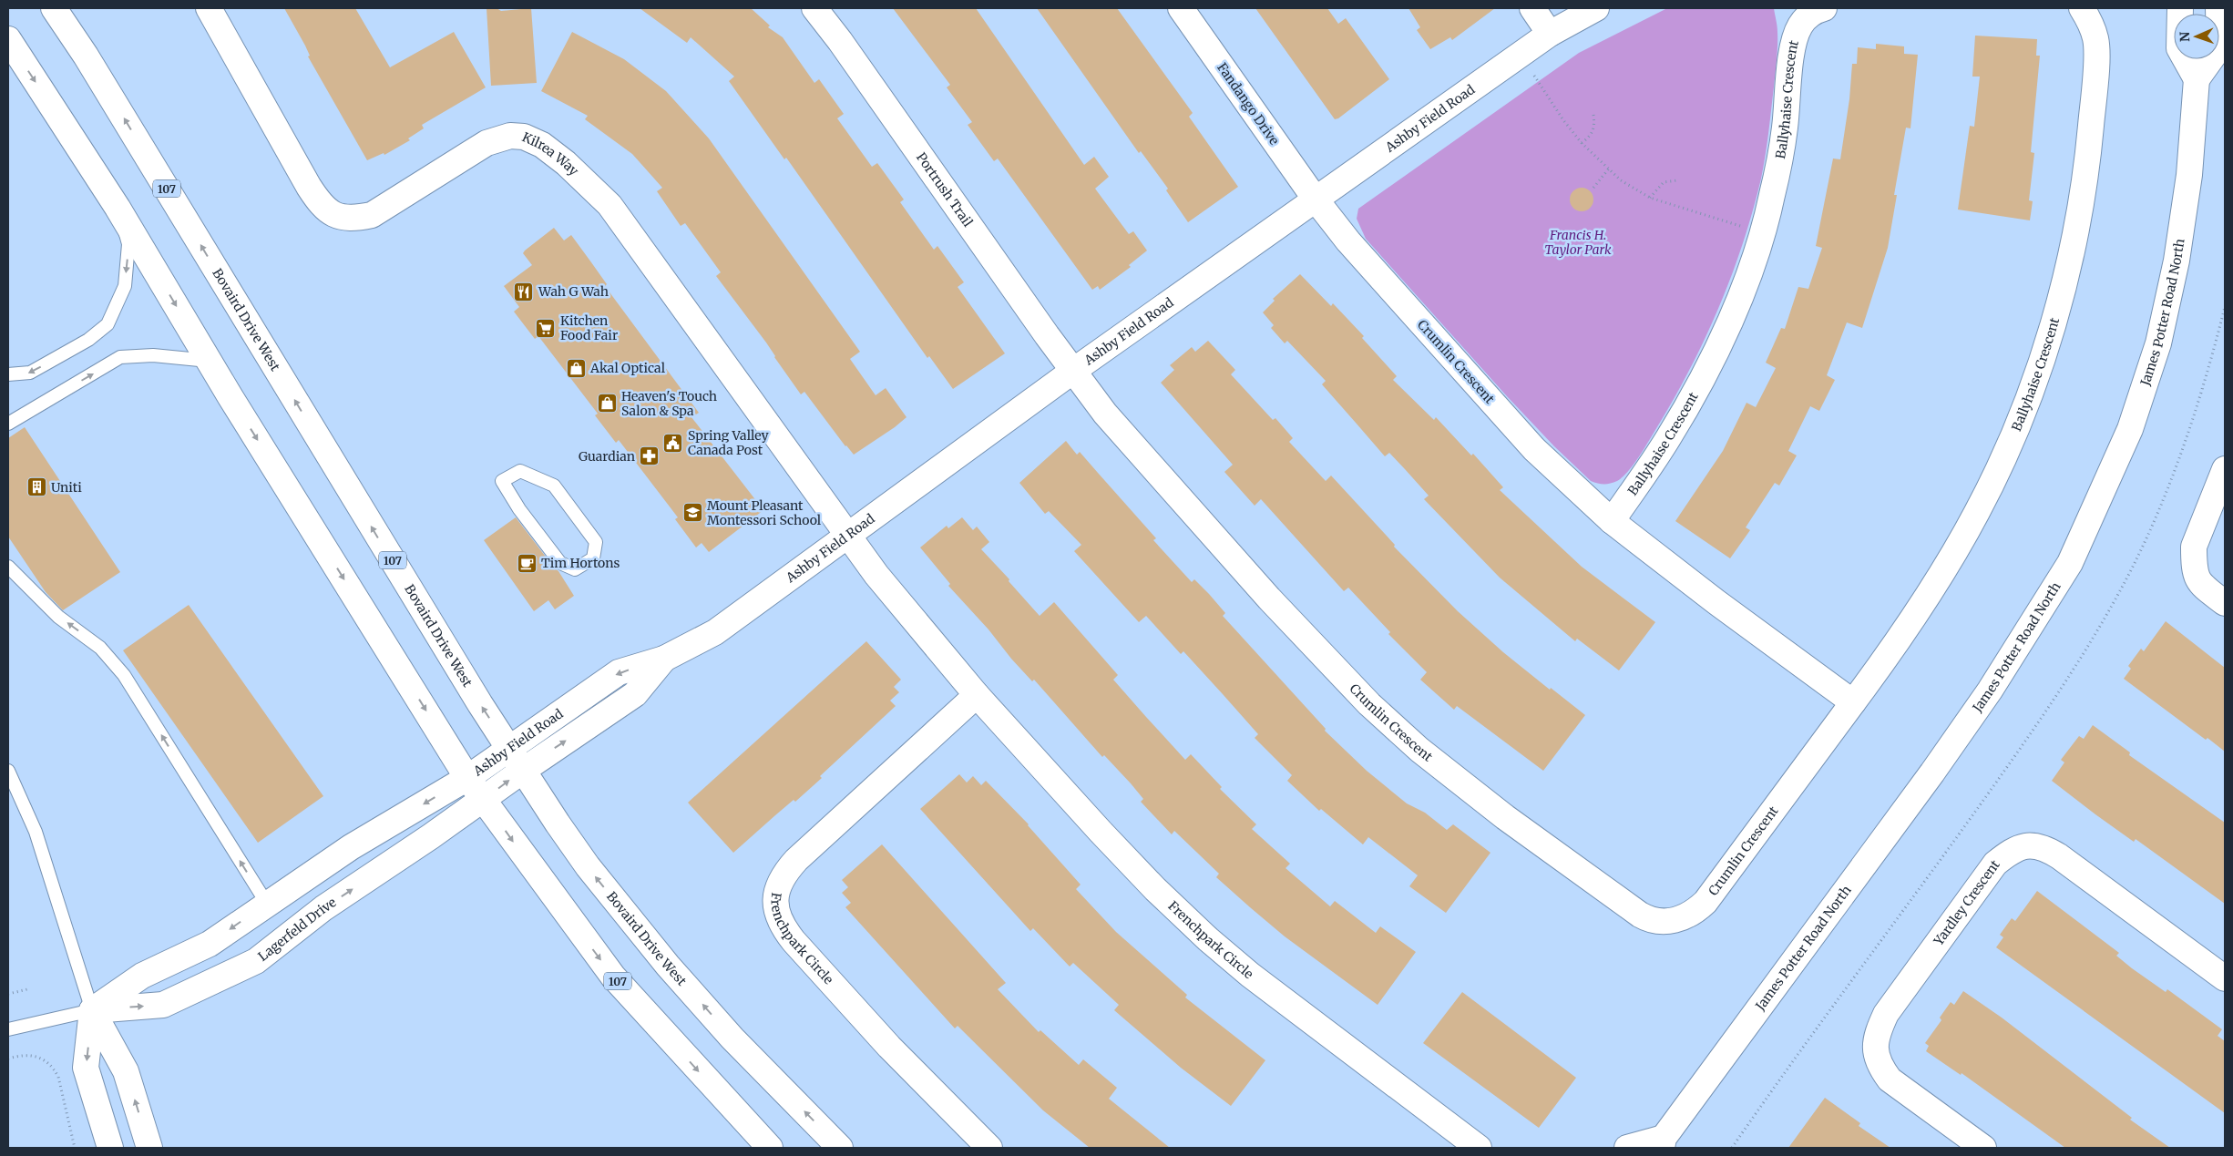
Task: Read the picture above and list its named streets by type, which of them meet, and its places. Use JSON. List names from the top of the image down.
{
  "streets": {
    "street": [
      "Ballyhaise Crescent",
      "Fandango Drive",
      "Ashby Field Road",
      "Kilrea Way",
      "107",
      "Portrush Trail",
      "James Potter Road North",
      "Bovaird Drive West",
      "Crumlin Crescent",
      "Yardley Crescent",
      "Lagerfeld Drive",
      "Frenchpark Circle"
    ]
  },
  "crossings": [
    ["Ballyhaise Crescent", "Crumlin Crescent"],
    ["Fandango Drive", "Ashby Field Road"],
    ["Fandango Drive", "Crumlin Crescent"],
    ["Ashby Field Road", "Kilrea Way"],
    ["Ashby Field Road", "107"],
    ["Ashby Field Road", "Portrush Trail"],
    ["Ashby Field Road", "Bovaird Drive West"],
    ["Ashby Field Road", "Crumlin Crescent"],
    ["Ashby Field Road", "Lagerfeld Drive"],
    ["Ashby Field Road", "Frenchpark Circle"],
    ["Kilrea Way", "Frenchpark Circle"],
    ["107", "Lagerfeld Drive"],
    ["Portrush Trail", "Crumlin Crescent"]
  ],
  "parks": ["Francis H. Taylor Park"],
  "places": {
    "restaurant": ["Wah G Wah"],
    "supermarket": ["Kitchen Food Fair"],
    "shop": ["Akal Optical", "Heaven's Touch Salon & Spa"],
    "public building": ["Spring Valley Canada Post"],
    "pharmacy": ["Guardian"],
    "building": ["Uniti"],
    "school or university": ["Mount Pleasant Montessori School"],
    "cafe": ["Tim Hortons"]
  },
  "north": "left"
}
